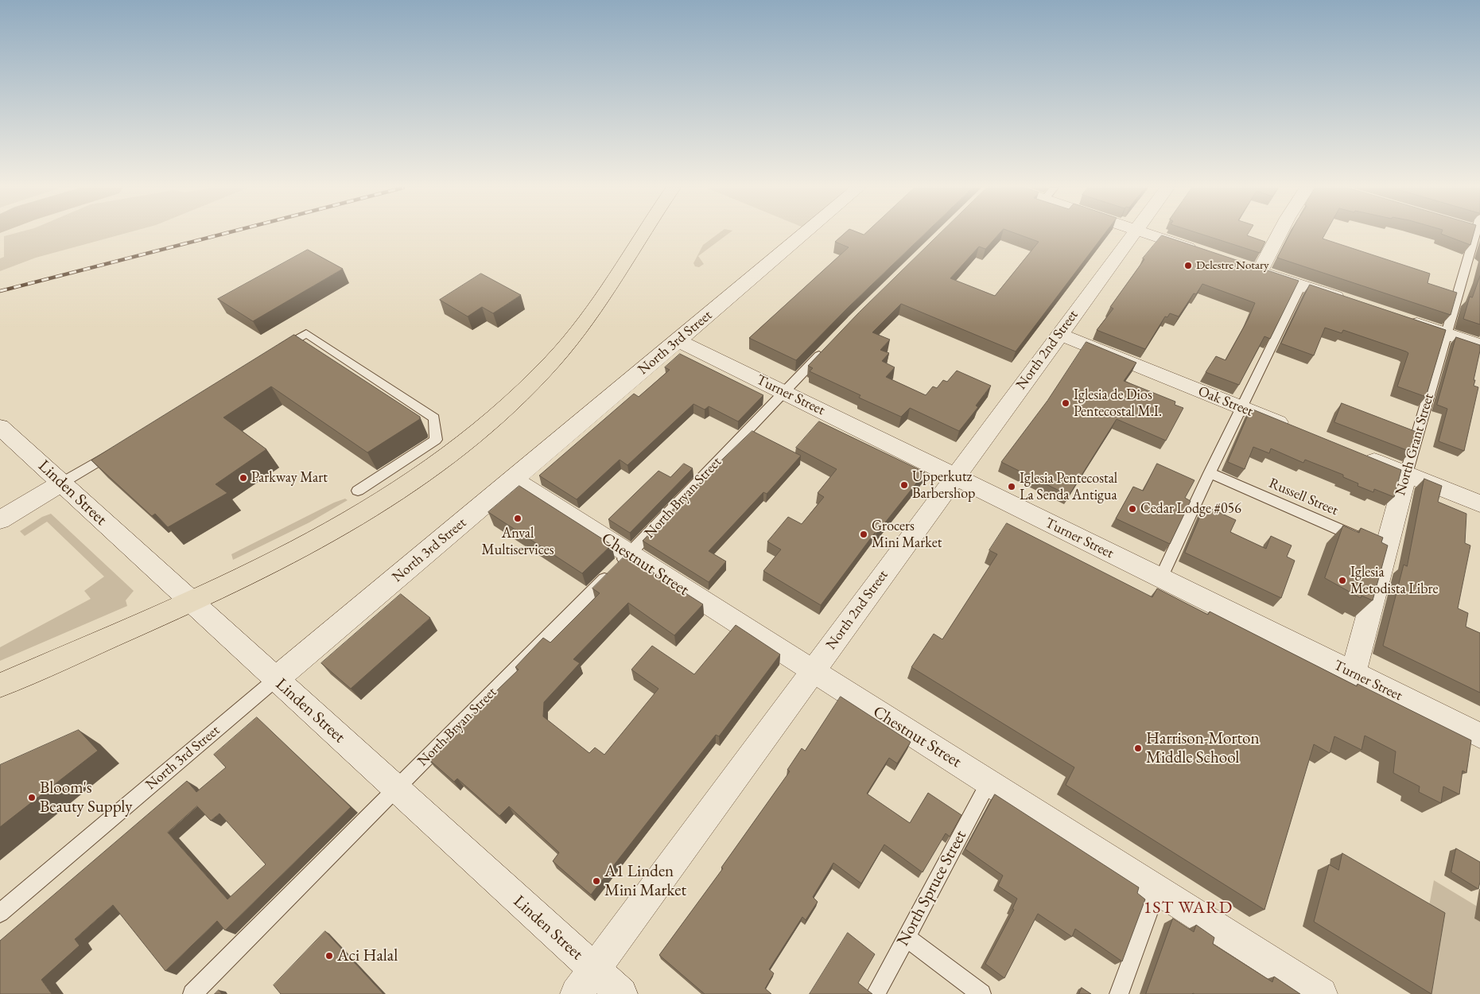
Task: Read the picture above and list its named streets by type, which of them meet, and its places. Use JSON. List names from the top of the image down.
{
  "streets": {
    "street": [
      "North 3rd Street",
      "North 2nd Street",
      "Turner Street",
      "Oak Street",
      "North Grant Street",
      "Linden Street",
      "Chestnut Street"
    ],
    "lane": ["Russell Street", "North Bryan Street", "North Spruce Street"]
  },
  "crossings": [
    ["North 3rd Street", "Turner Street"],
    ["North 3rd Street", "Linden Street"],
    ["North 3rd Street", "Chestnut Street"],
    ["North 2nd Street", "Turner Street"],
    ["North 2nd Street", "Oak Street"],
    ["North 2nd Street", "Linden Street"],
    ["North 2nd Street", "Chestnut Street"],
    ["Turner Street", "North Grant Street"],
    ["Turner Street", "North Bryan Street"],
    ["North Grant Street", "Russell Street"],
    ["Linden Street", "North Bryan Street"],
    ["North Bryan Street", "Chestnut Street"],
    ["Chestnut Street", "North Spruce Street"]
  ],
  "districts": ["1ST WARD"],
  "places": [
    "Delestre Notary",
    "Iglesia de Dios Pentecostal M.I.",
    "Parkway Mart",
    "Upperkutz Barbershop",
    "Iglesia Pentecostal La Senda Antigua",
    "Cedar Lodge #056",
    "Anval Multiservices",
    "Grocers Mini Market",
    "Iglesia Metodista Libre",
    "Harrison-Morton Middle School",
    "Bloom's Beauty Supply",
    "A1 Linden Mini Market",
    "Aci Halal"
  ]
}
